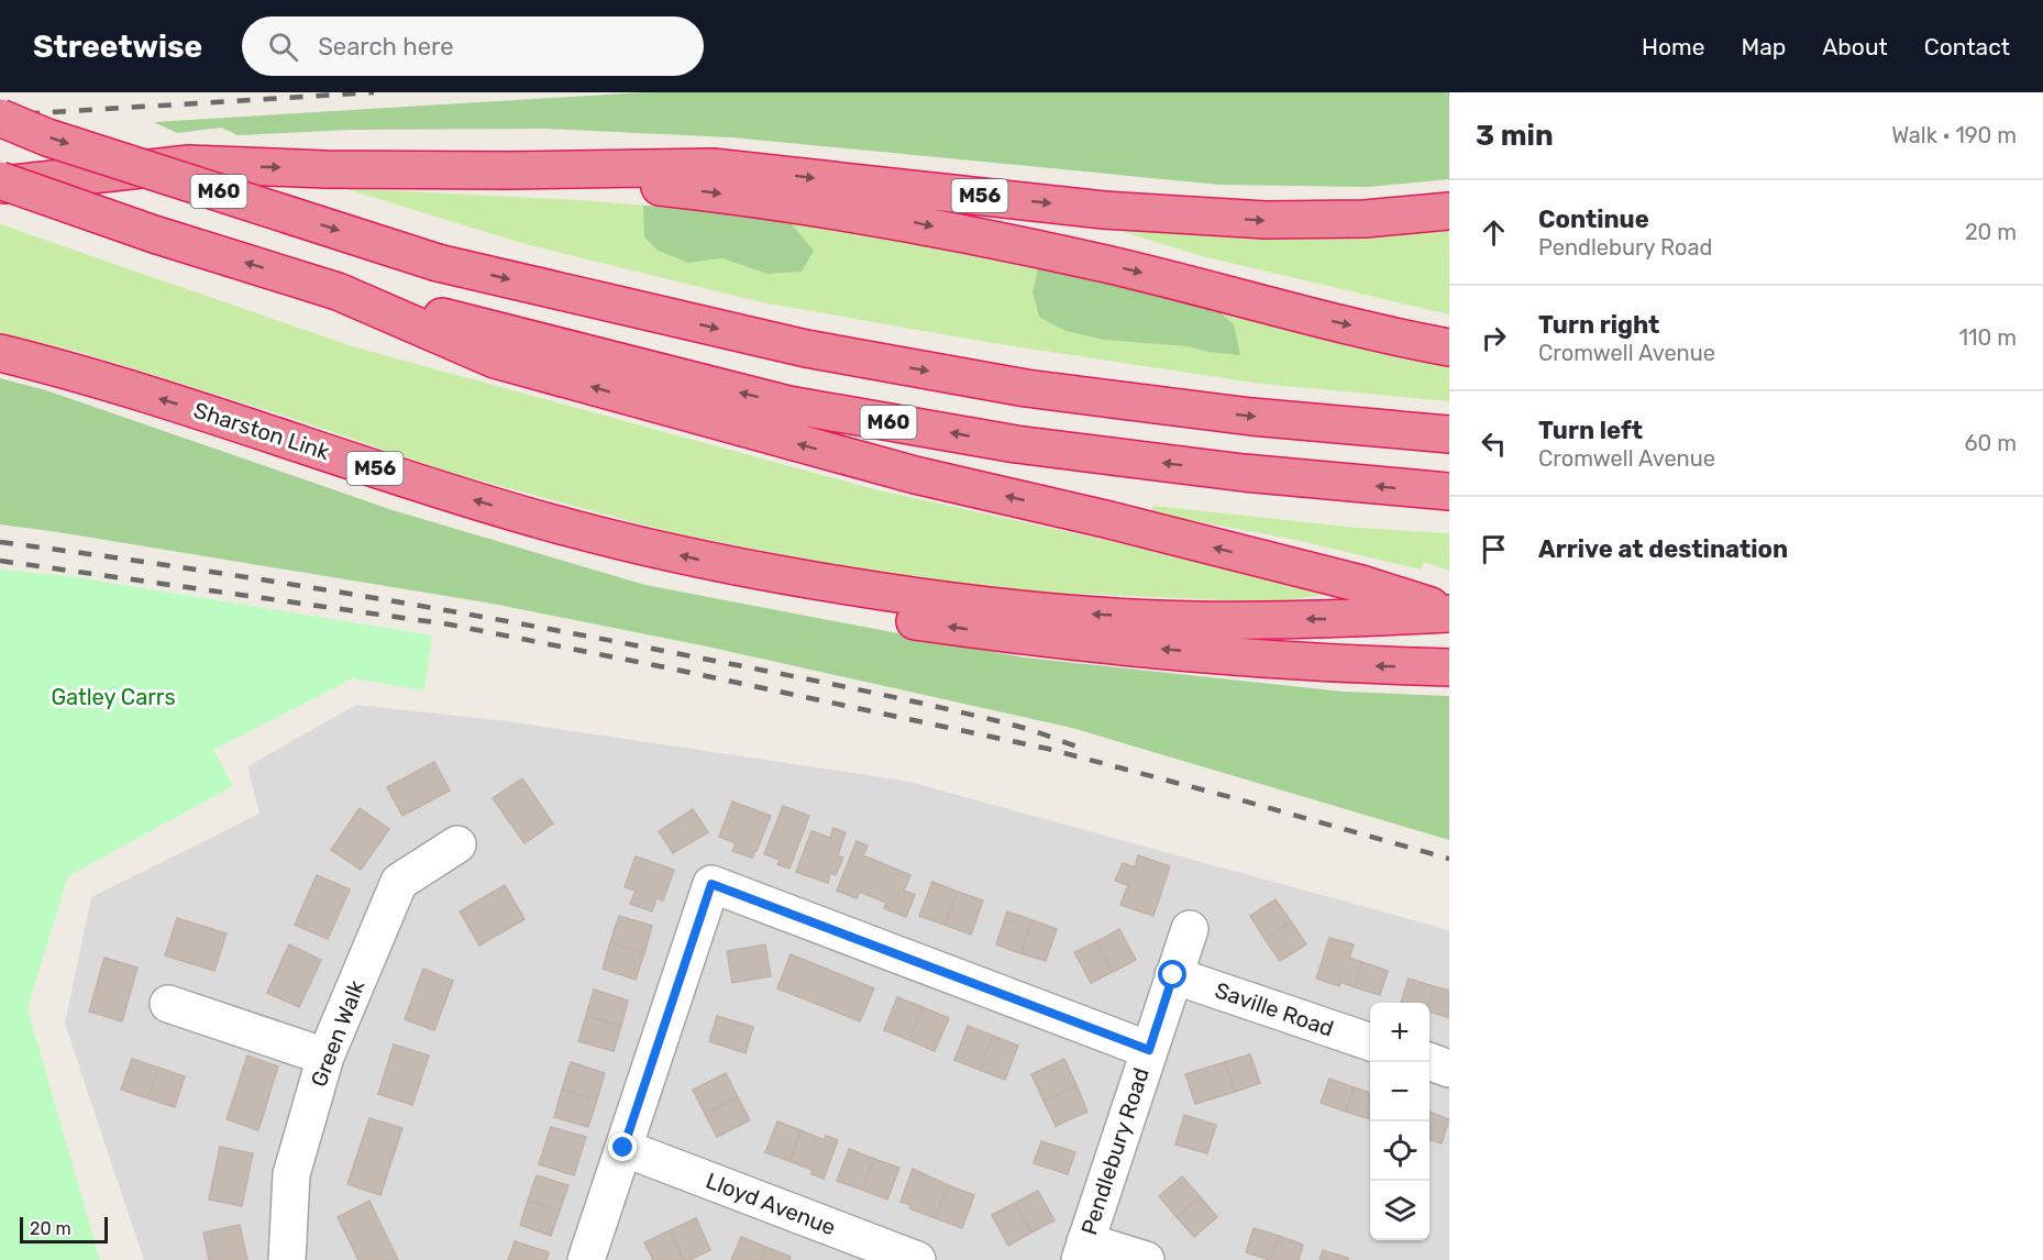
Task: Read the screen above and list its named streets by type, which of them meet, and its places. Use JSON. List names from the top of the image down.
{
  "streets": {
    "highway": ["M60", "M56", "Sharston Link"],
    "street": [
      "Saville Road",
      "Green Walk",
      "Pendlebury Road",
      "Lloyd Avenue"
    ]
  },
  "crossings": [
    ["M60", "M56"],
    ["M56", "Sharston Link"],
    ["Saville Road", "Pendlebury Road"]
  ],
  "parks": ["Gatley Carrs"],
  "scale_bar": "20 m",
  "page": {
    "header": "Streetwise",
    "search": "Search here",
    "nav": [
      "Home",
      "Map",
      "About",
      "Contact"
    ],
    "heading": ["3 min", "Walk · 190 m"],
    "list": [
      ["Continue", "Pendlebury Road", "20 m"],
      ["Turn right", "Cromwell Avenue", "110 m"],
      ["Turn left", "Cromwell Avenue", "60 m"],
      "Arrive at destination"
    ],
    "map_buttons": ["+", "−"],
    "scale": "20 m"
  }
}
